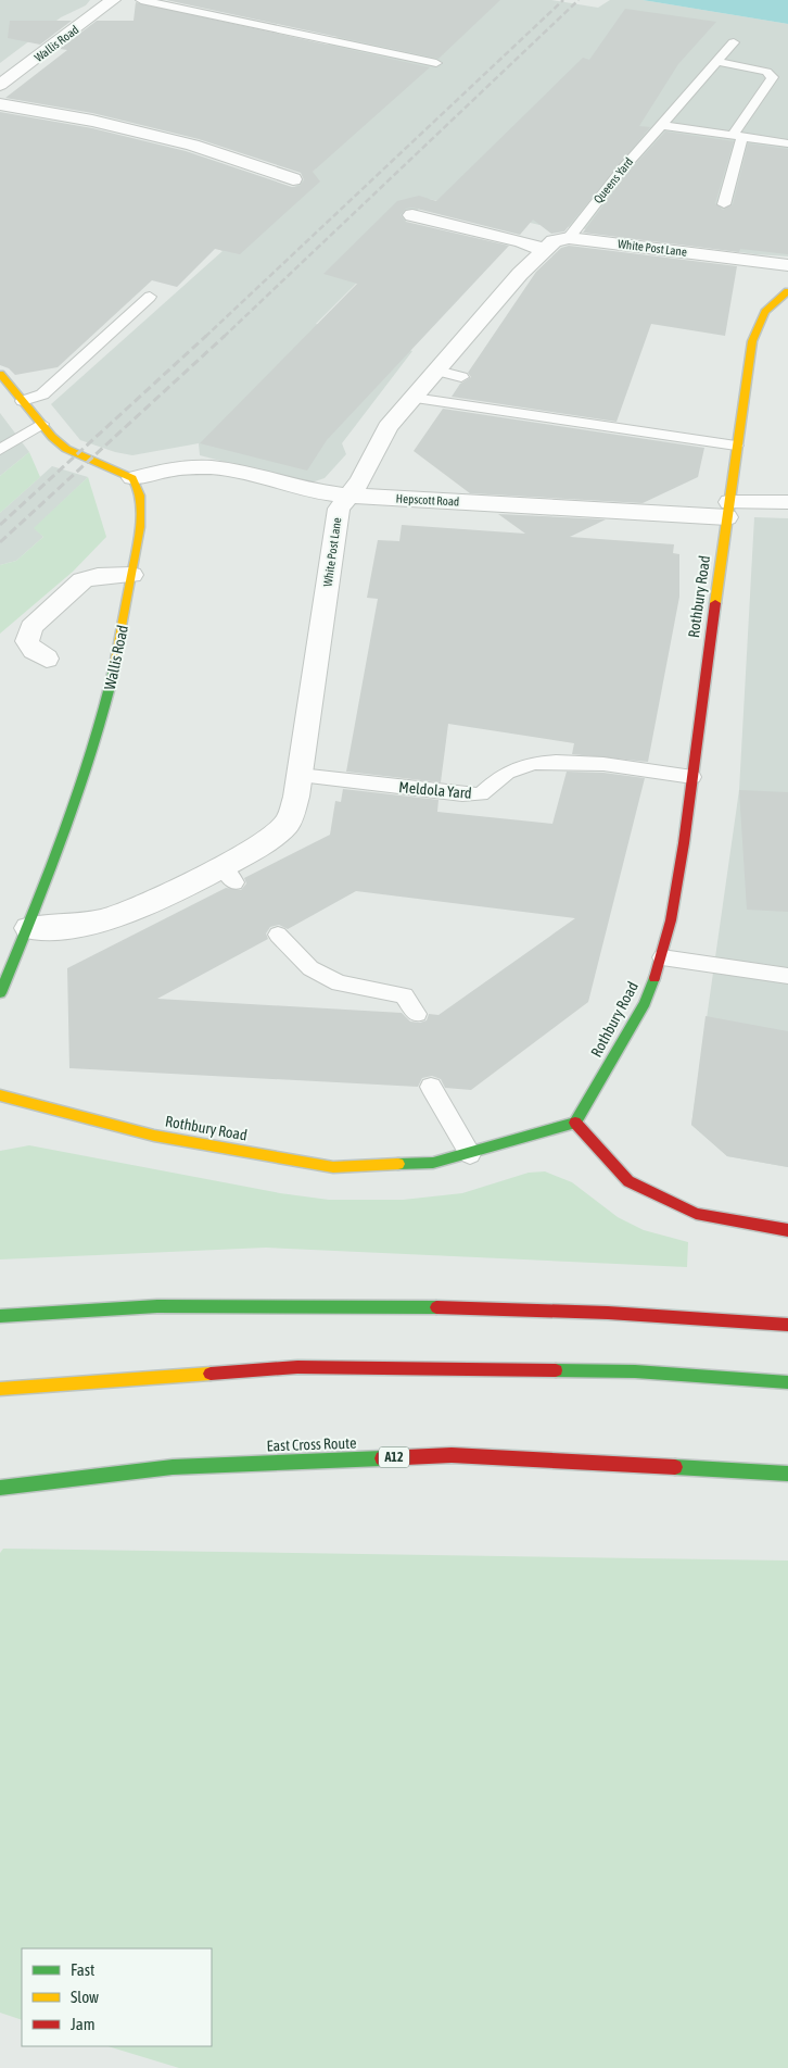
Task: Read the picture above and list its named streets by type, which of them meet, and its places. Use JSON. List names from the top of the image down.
{
  "streets": {
    "main road": [
      "Wallis Road",
      "Rothbury Road",
      "East Cross Route",
      "A12"
    ],
    "street": ["White Post Lane", "Hepscott Road"],
    "lane": ["Queens Yard", "Meldola Yard"]
  },
  "crossings": [
    ["Wallis Road", "White Post Lane"],
    ["Wallis Road", "Hepscott Road"],
    ["Queens Yard", "White Post Lane"],
    ["White Post Lane", "Hepscott Road"],
    ["White Post Lane", "Meldola Yard"],
    ["Hepscott Road", "Rothbury Road"],
    ["Rothbury Road", "Meldola Yard"]
  ],
  "legend": ["Fast", "Slow", "Jam"]
}
